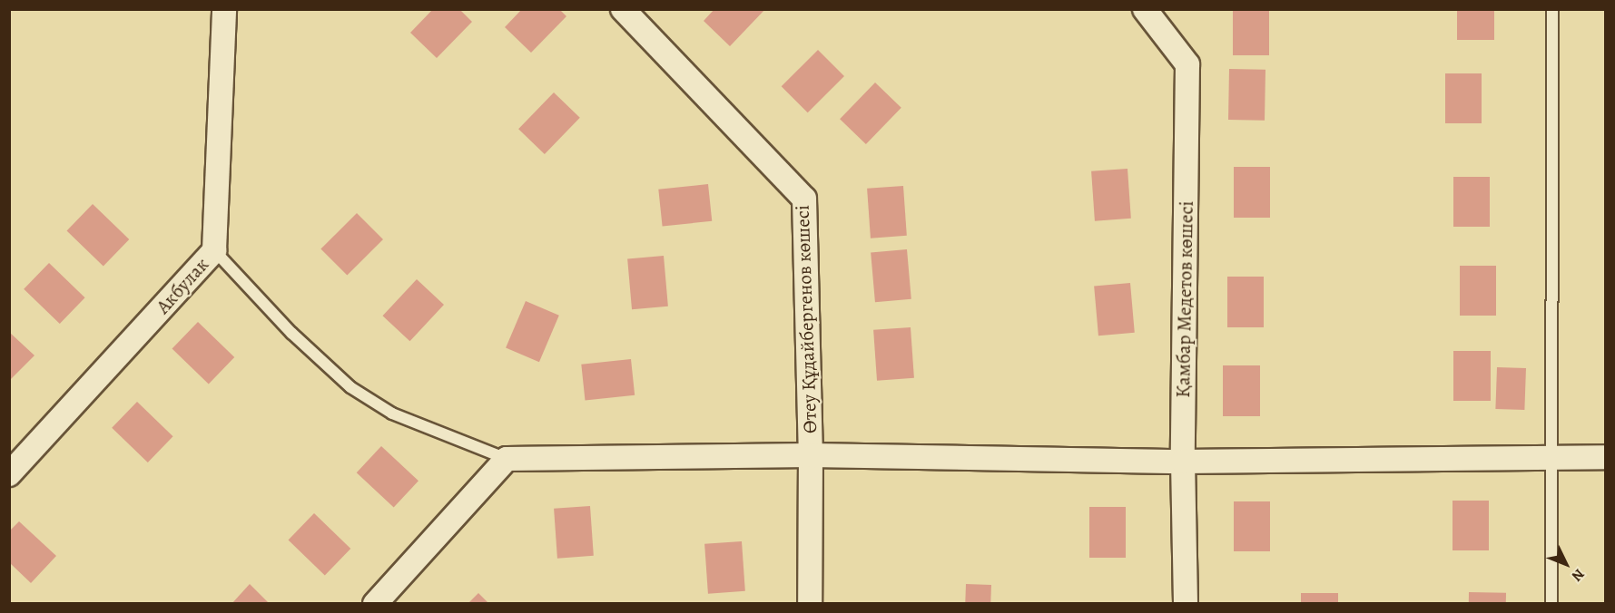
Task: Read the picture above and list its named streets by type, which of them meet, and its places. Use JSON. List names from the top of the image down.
{
  "streets": {
    "street": ["Акбулак", "Қамбар Медетов көшесі", "Өтеу Құдайбергенов көшесі"]
  },
  "north": "bottom right"
}
